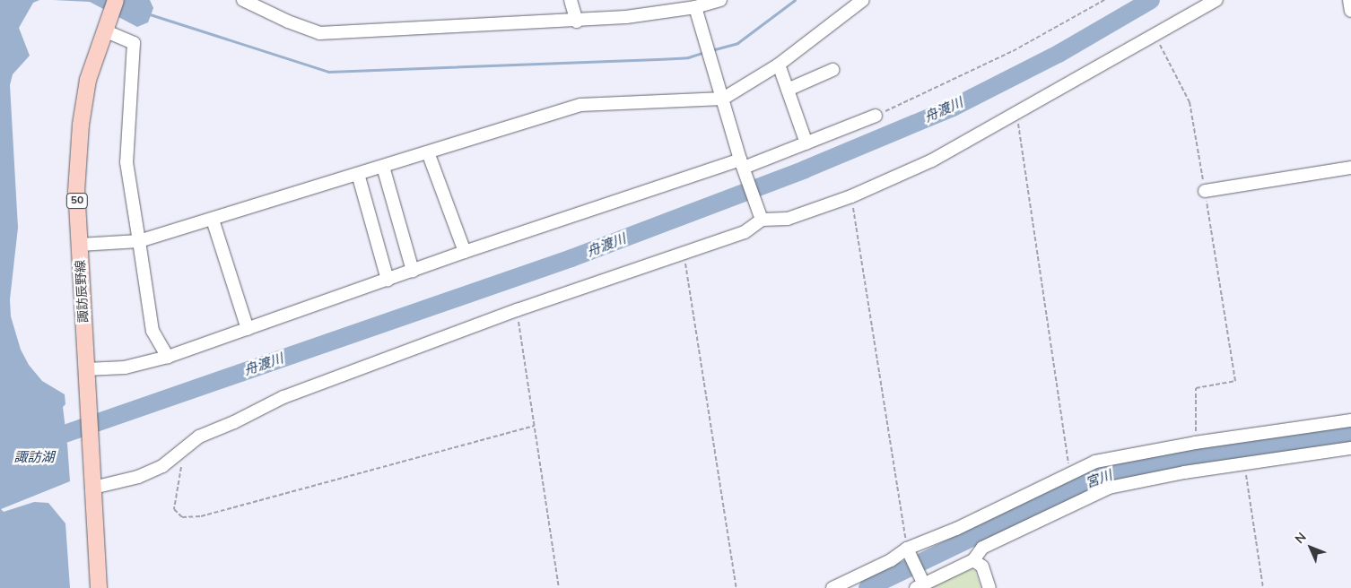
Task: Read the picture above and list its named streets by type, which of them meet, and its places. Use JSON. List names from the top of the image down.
{
  "streets": {
    "main road": ["50", "諏訪辰野線"]
  },
  "water": ["舟渡川", "諏訪湖", "宮川"],
  "north": "top left"
}
